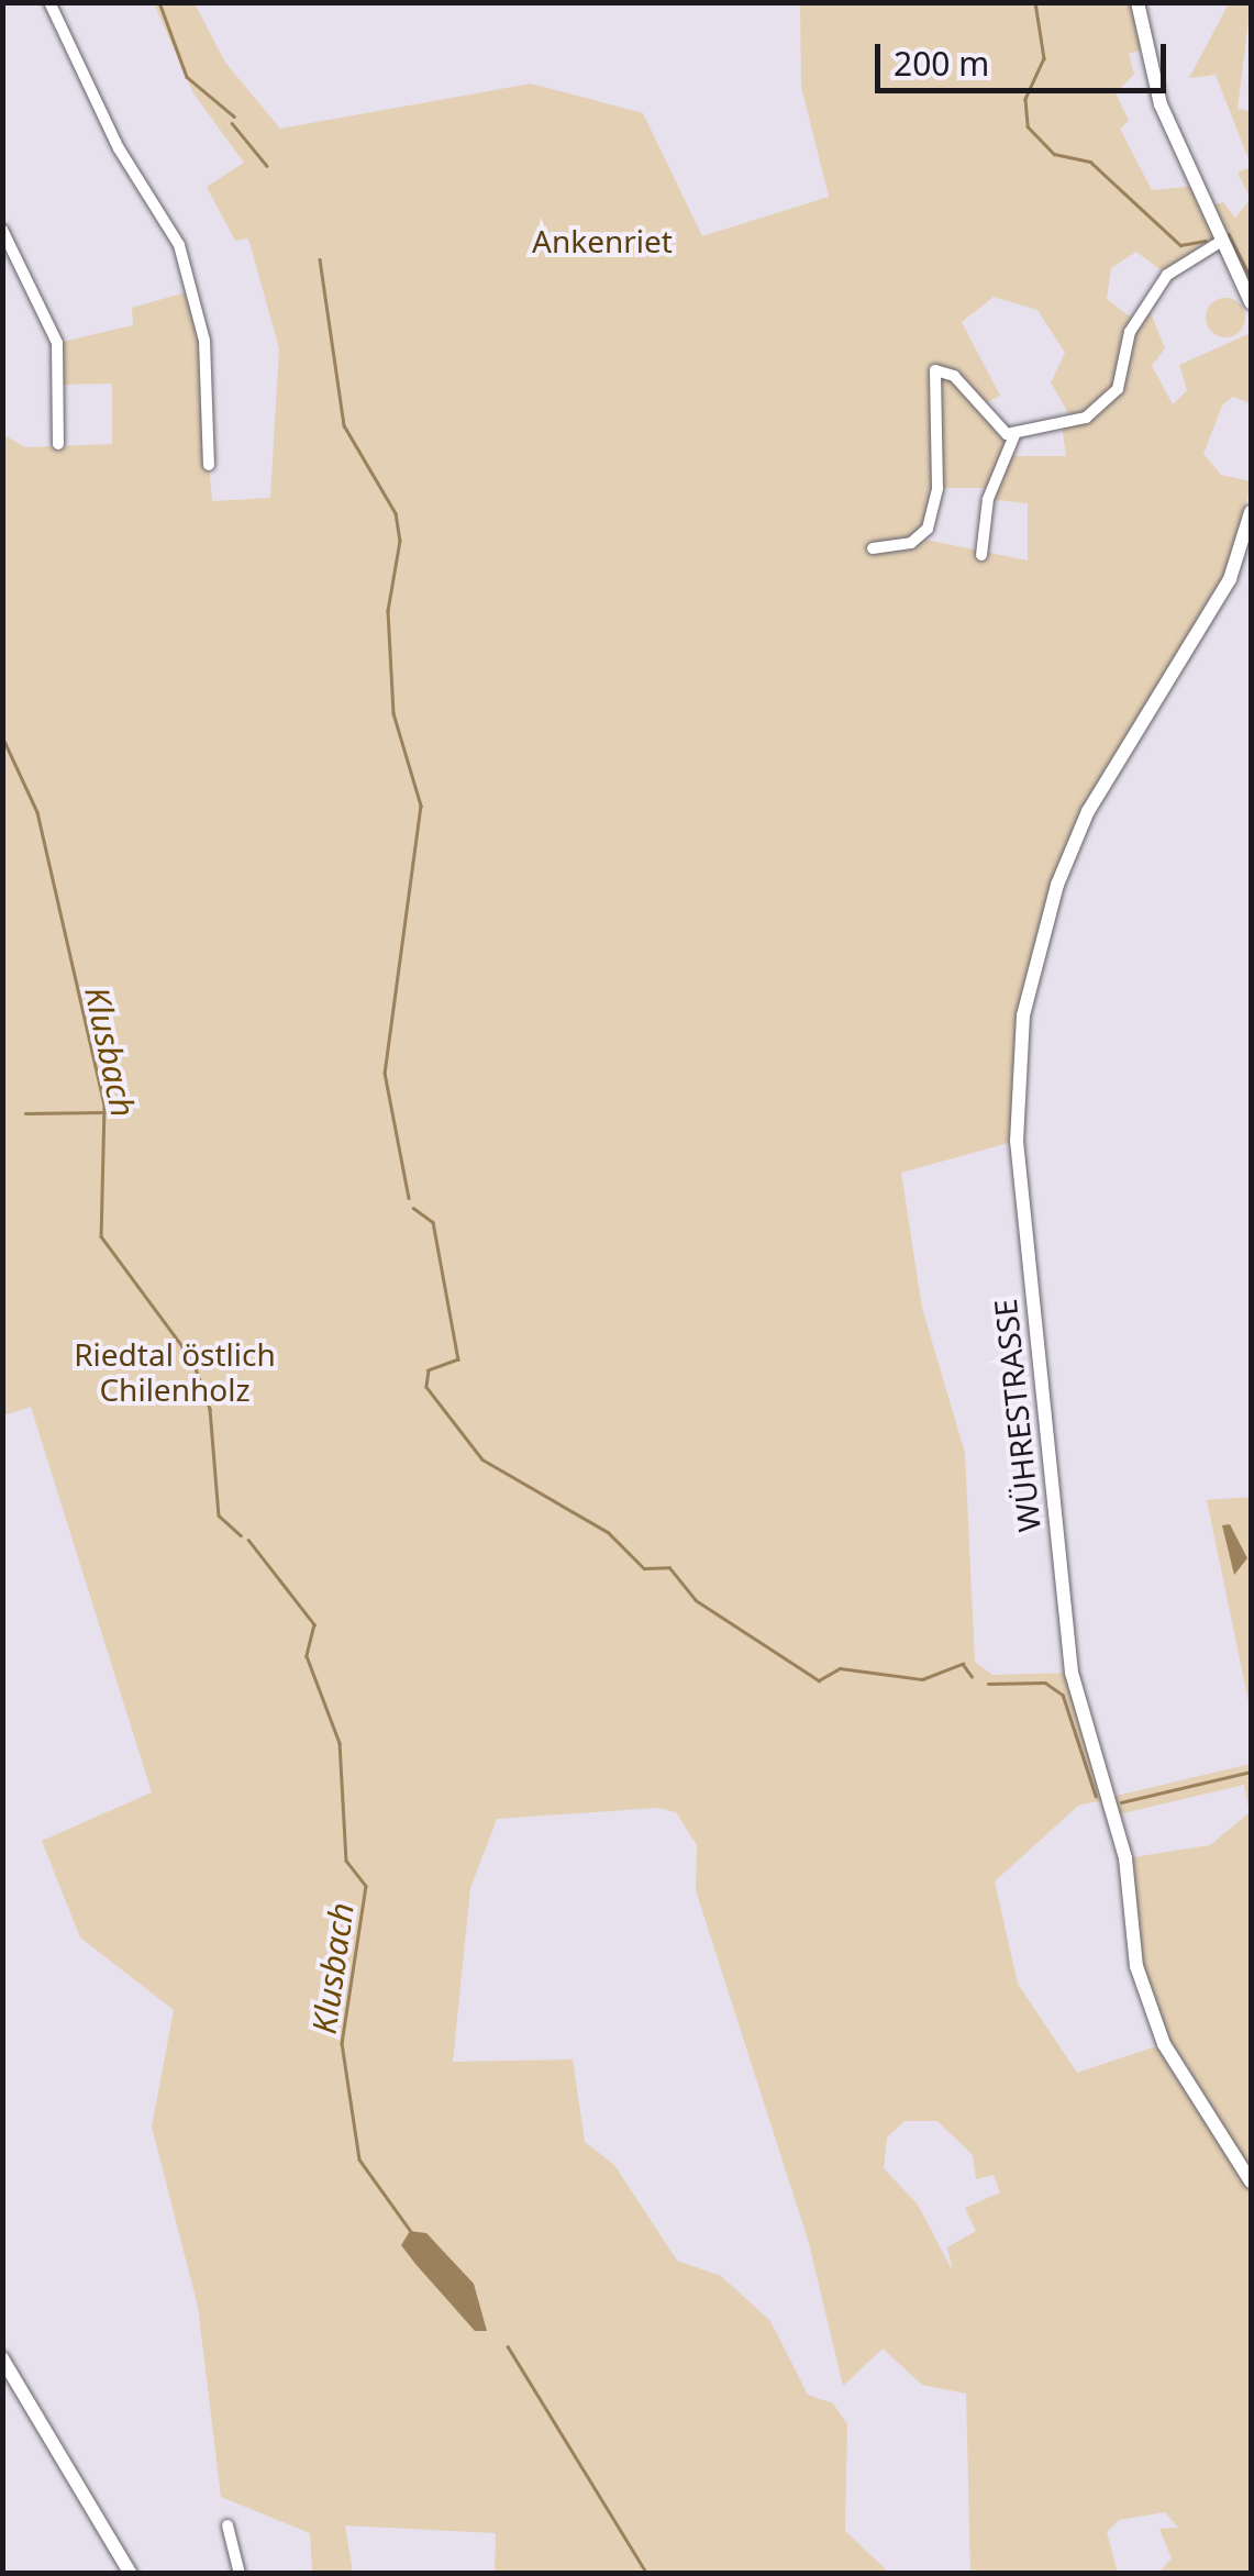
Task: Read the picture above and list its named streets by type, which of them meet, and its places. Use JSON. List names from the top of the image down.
{
  "streets": {
    "street": ["WÜHRESTRASSE"]
  },
  "water": ["Klusbach"],
  "parks": ["Ankenriet", "Riedtal östlich Chilenholz"],
  "scale_bar": "200 m"
}
